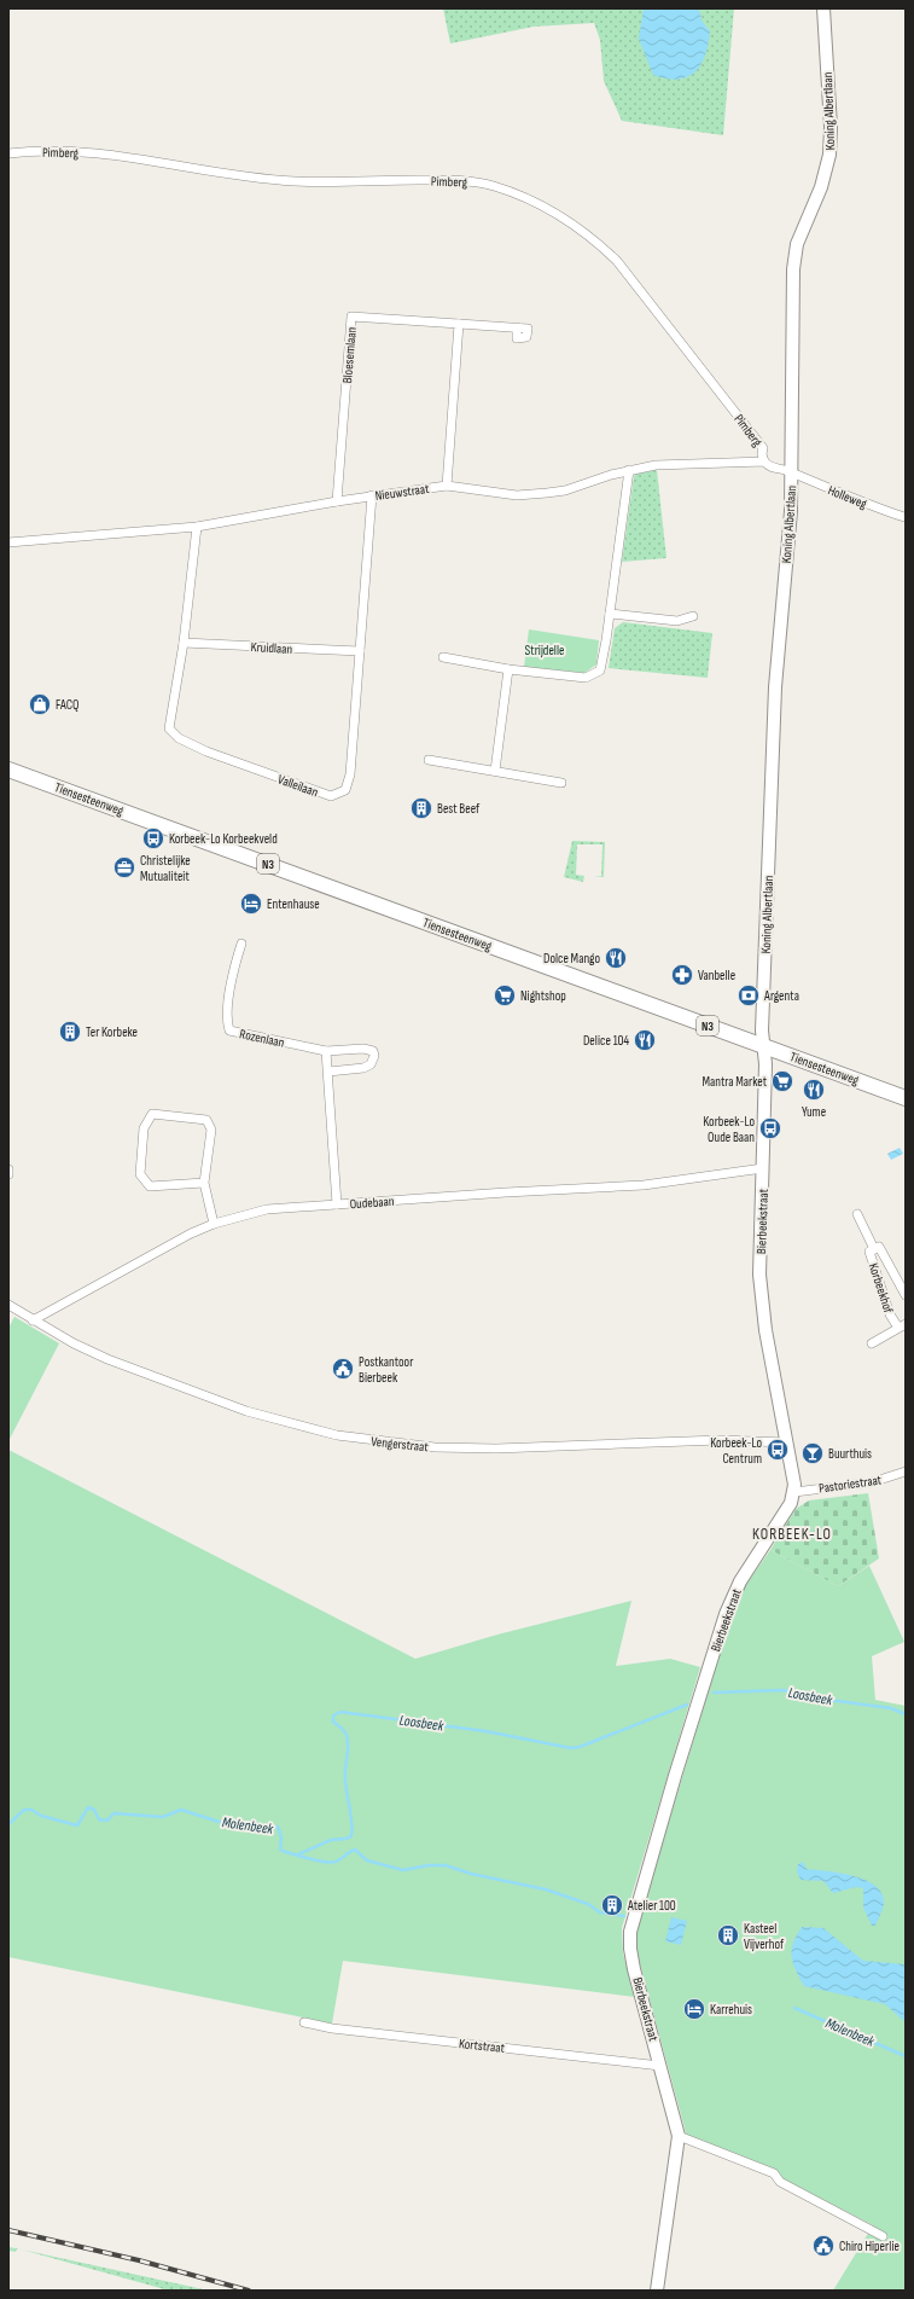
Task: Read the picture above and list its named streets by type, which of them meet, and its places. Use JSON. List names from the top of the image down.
{
  "streets": {
    "main road": ["Tiensesteenweg", "N3"],
    "street": [
      "Koning Albertlaan",
      "Pimberg",
      "Bloesemlaan",
      "Nieuwstraat",
      "Holleweg",
      "Kruidlaan",
      "Valleilaan",
      "Rozenlaan",
      "Oudebaan",
      "Bierbeekstraat",
      "Korbeekhof",
      "Vengerstraat",
      "Pastoriestraat",
      "Kortstraat"
    ]
  },
  "crossings": [
    ["Koning Albertlaan", "Nieuwstraat"],
    ["Koning Albertlaan", "Holleweg"],
    ["Koning Albertlaan", "Tiensesteenweg"],
    ["Koning Albertlaan", "Bierbeekstraat"],
    ["Pimberg", "Nieuwstraat"],
    ["Bloesemlaan", "Nieuwstraat"],
    ["Nieuwstraat", "Holleweg"],
    ["Nieuwstraat", "Valleilaan"],
    ["Kruidlaan", "Valleilaan"],
    ["Tiensesteenweg", "Bierbeekstraat"],
    ["Oudebaan", "Bierbeekstraat"],
    ["Oudebaan", "Vengerstraat"],
    ["Bierbeekstraat", "Vengerstraat"],
    ["Bierbeekstraat", "Pastoriestraat"],
    ["Bierbeekstraat", "Kortstraat"]
  ],
  "districts": ["KORBEEK-LO"],
  "water": ["Loosbeek", "Molenbeek"],
  "parks": ["Strijdelle"],
  "places": {
    "shop": ["FACQ"],
    "building": [
      "Best Beef",
      "Ter Korbeke",
      "Atelier 100",
      "Kasteel Vijverhof"
    ],
    "bus stop": ["Korbeek-Lo Korbeekveld", "Korbeek-Lo Oude Baan", "Korbeek-Lo Centrum"],
    "office": ["Christelijke Mutualiteit"],
    "hotel": ["Entenhause", "Karrehuis"],
    "restaurant": ["Dolce Mango", "Delice 104", "Yume"],
    "pharmacy": ["Vanbelle"],
    "supermarket": ["Nightshop", "Mantra Market"],
    "bank": ["Argenta"],
    "public building": ["Postkantoor Bierbeek", "Chiro Hiperlie"],
    "bar": ["Buurthuis"]
  }
}
